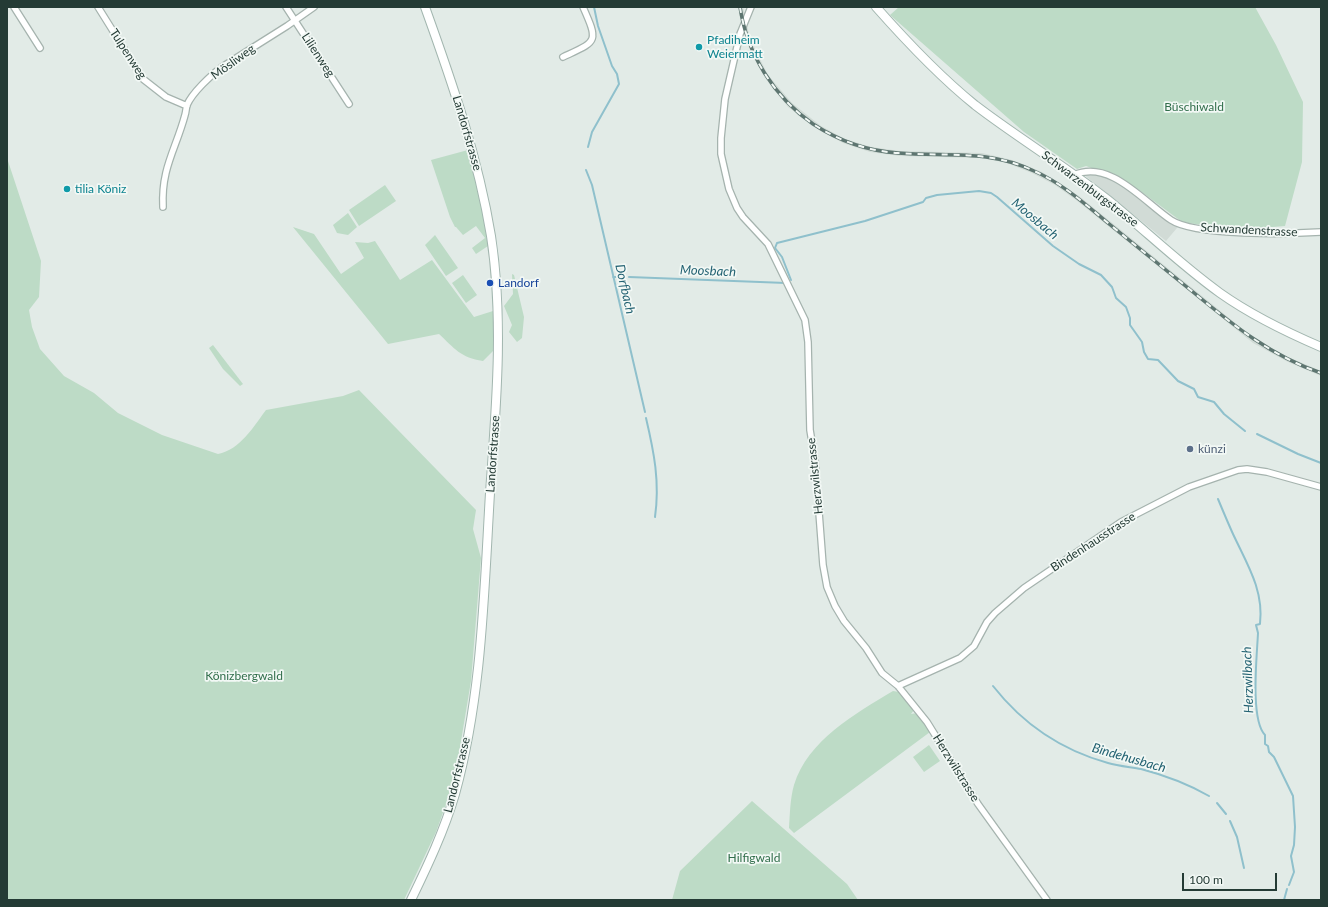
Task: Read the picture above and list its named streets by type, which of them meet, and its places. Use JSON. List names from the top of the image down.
{
  "streets": {
    "street": [
      "Tulpenweg",
      "Lilienweg",
      "Mösliweg",
      "Landorfstrasse",
      "Schwarzenburgstrasse",
      "Schwandenstrasse",
      "Herzwilstrasse",
      "Bindenhausstrasse"
    ]
  },
  "crossings": [
    ["Tulpenweg", "Mösliweg"],
    ["Lilienweg", "Mösliweg"],
    ["Schwarzenburgstrasse", "Schwandenstrasse"],
    ["Herzwilstrasse", "Bindenhausstrasse"]
  ],
  "water": [
    "Moosbach",
    "Dorfbach",
    "Herzwilbach",
    "Bindehusbach"
  ],
  "parks": ["Büschiwald", "Könizbergwald", "Hilfigwald"],
  "places": [
    "Pfadiheim Weiermatt",
    "tilia Köniz",
    "Landorf",
    "künzi"
  ],
  "scale_bar": "100 m"
}
